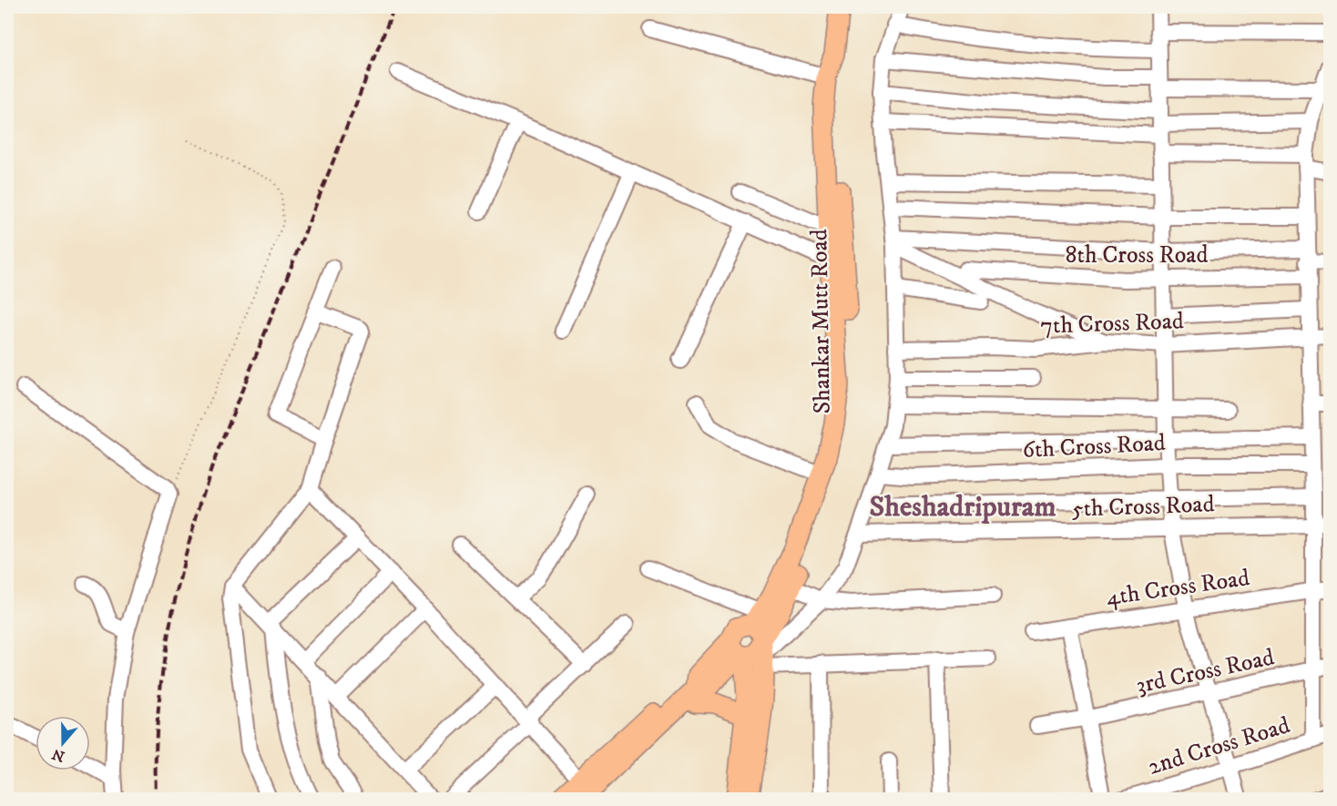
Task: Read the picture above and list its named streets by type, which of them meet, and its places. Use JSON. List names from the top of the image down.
{
  "streets": {
    "main road": ["Shankar Mutt Road"],
    "street": [
      "8th Cross Road",
      "7th Cross Road",
      "6th Cross Road",
      "5th Cross Road",
      "4th Cross Road",
      "3rd Cross Road",
      "2nd Cross Road"
    ]
  },
  "districts": ["Sheshadripuram"],
  "north": "bottom"
}
